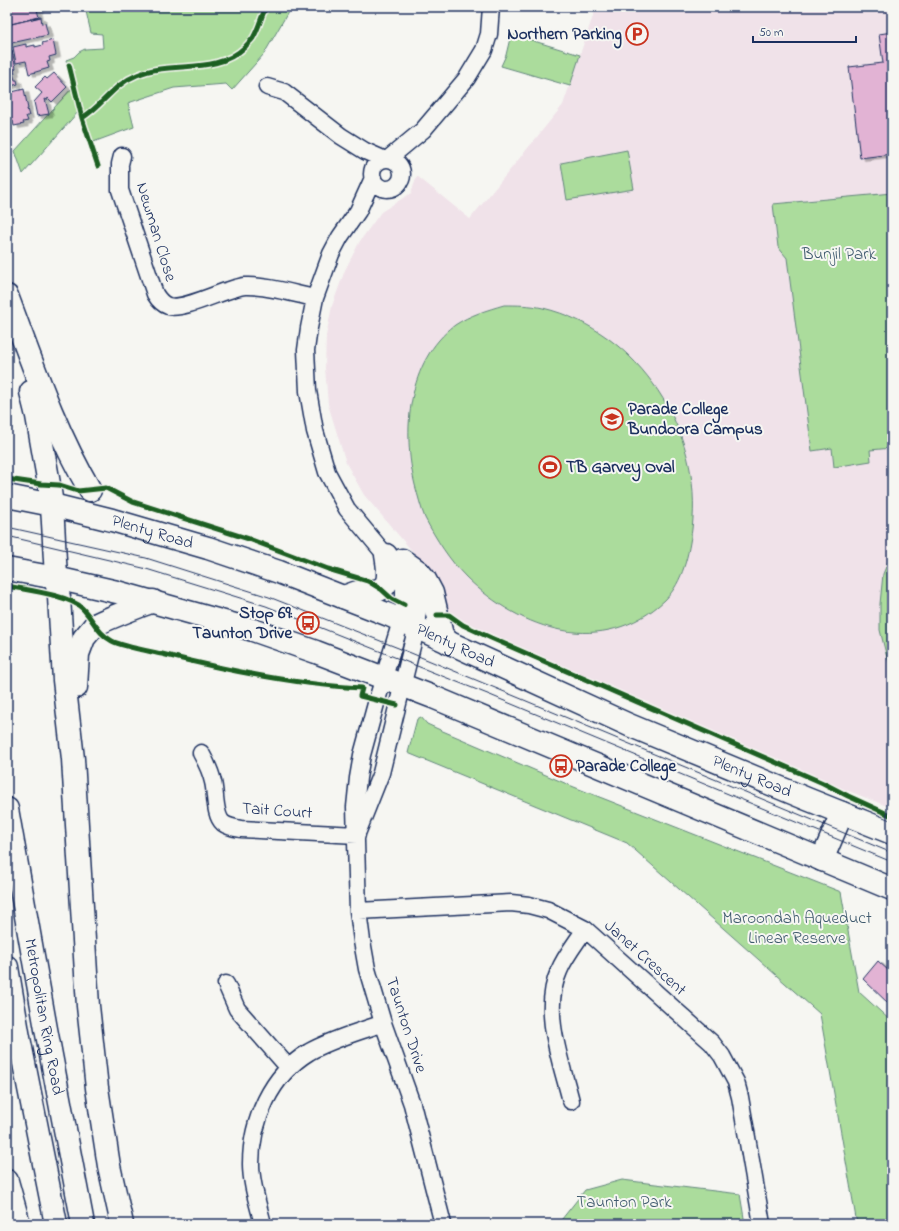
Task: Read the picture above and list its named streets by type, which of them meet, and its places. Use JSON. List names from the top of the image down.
{
  "streets": {
    "highway": ["Plenty Road", "Metropolitan Ring Road"],
    "street": [
      "Newman Close",
      "Tait Court",
      "Janet Crescent",
      "Taunton Drive"
    ]
  },
  "crossings": [
    ["Tait Court", "Taunton Drive"],
    ["Janet Crescent", "Taunton Drive"]
  ],
  "parks": ["Bunjil Park", "Maroondah Aqueduct Linear Reserve", "Taunton Park"],
  "places": {
    "parking": ["Northern Parking"],
    "school or university": ["Parade College Bundoora Campus"],
    "sports": ["TB Garvey Oval"],
    "bus stop": ["Stop 69: Taunton Drive", "Parade College"]
  },
  "scale_bar": "50 m"
}
